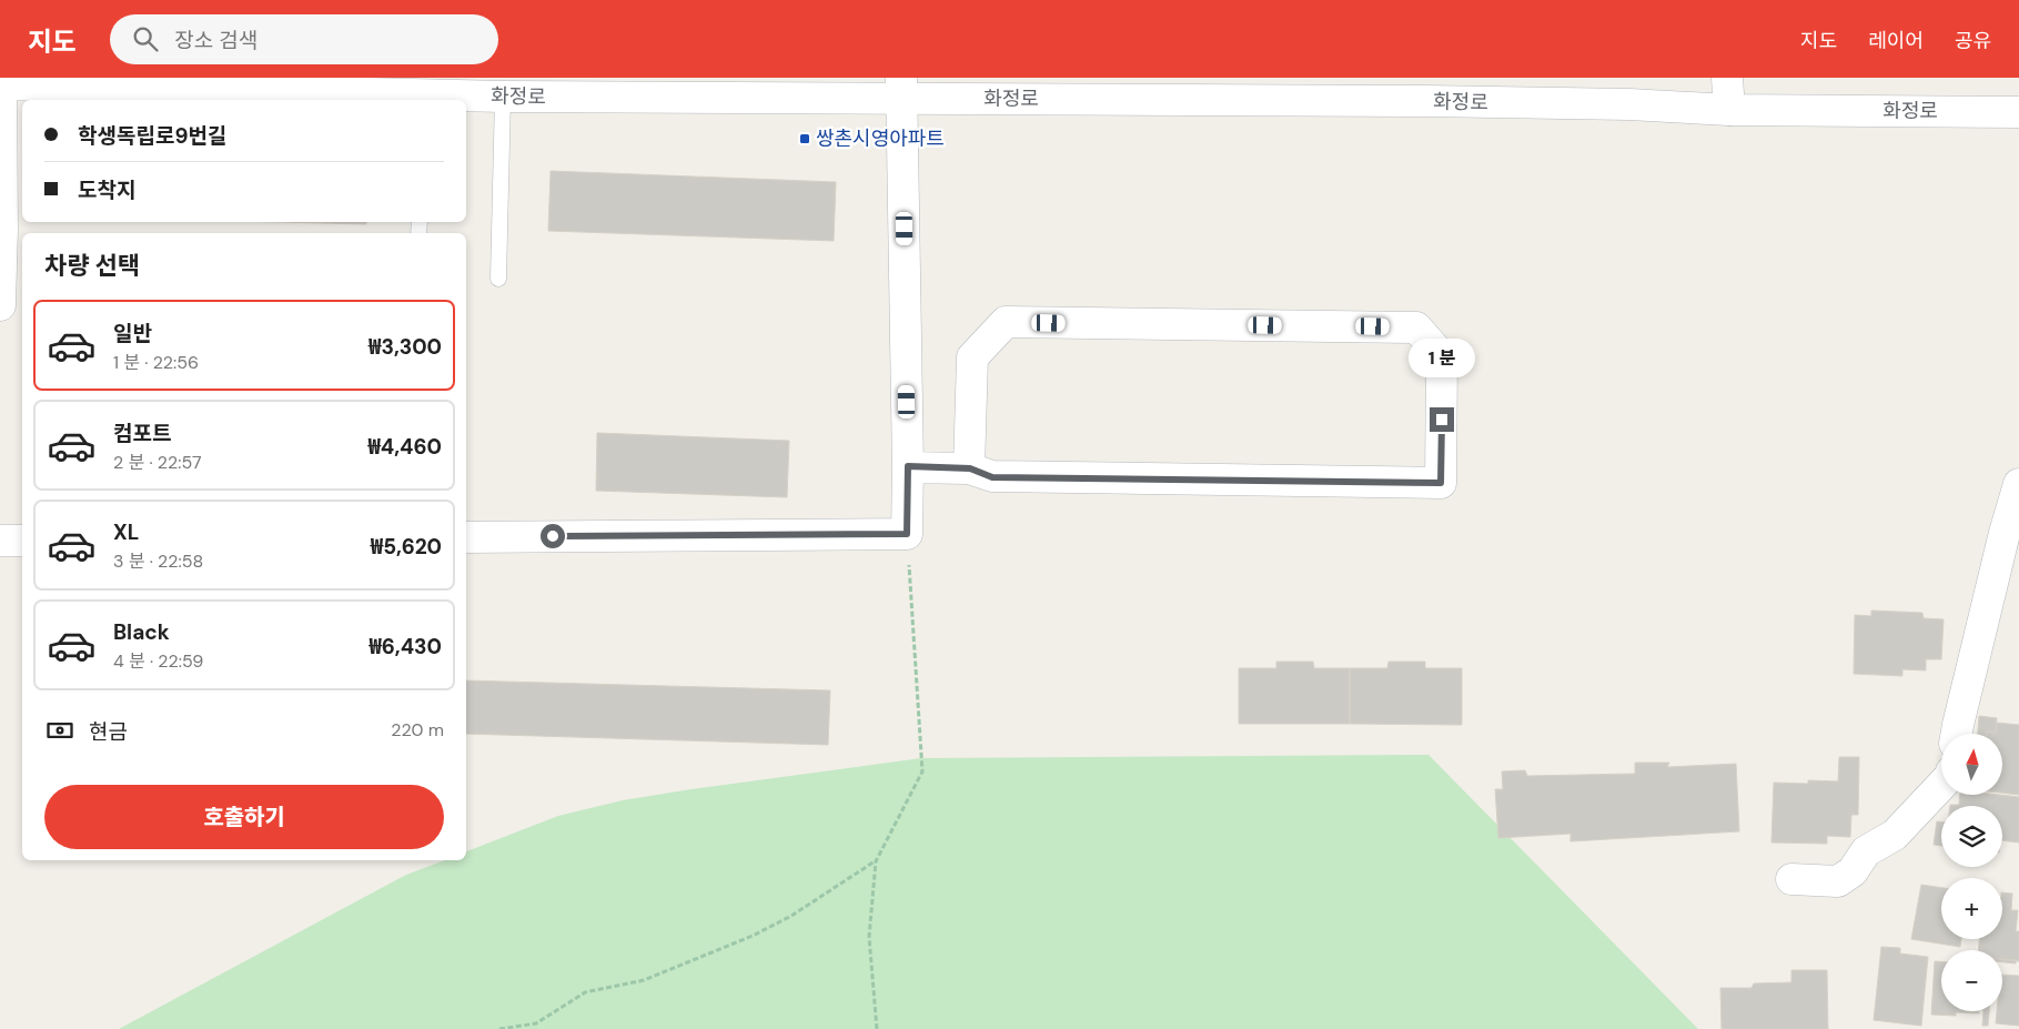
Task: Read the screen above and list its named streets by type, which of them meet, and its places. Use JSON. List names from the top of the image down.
{
  "streets": {
    "street": ["화정로"]
  },
  "places": {
    "transit": ["쌍촌시영아파트"]
  },
  "north": "top",
  "page": {
    "header": "지도",
    "search": "장소 검색",
    "nav": ["지도", "레이어", "공유"],
    "banner": ["학생독립로9번길", "도착지"],
    "heading": "차량 선택",
    "list": [
      {
        "name": "일반",
        "note": "1 분 · 22:56",
        "value": "₩3,300"
      },
      {
        "name": "컴포트",
        "note": "2 분 · 22:57",
        "value": "₩4,460"
      },
      {
        "name": "XL",
        "note": "3 분 · 22:58",
        "value": "₩5,620"
      },
      {
        "name": "Black",
        "note": "4 분 · 22:59",
        "value": "₩6,430"
      }
    ],
    "bubble": "1 분",
    "pay": ["현금", "220 m"],
    "map_buttons": ["+", "−"],
    "buttons": "호출하기"
  }
}
